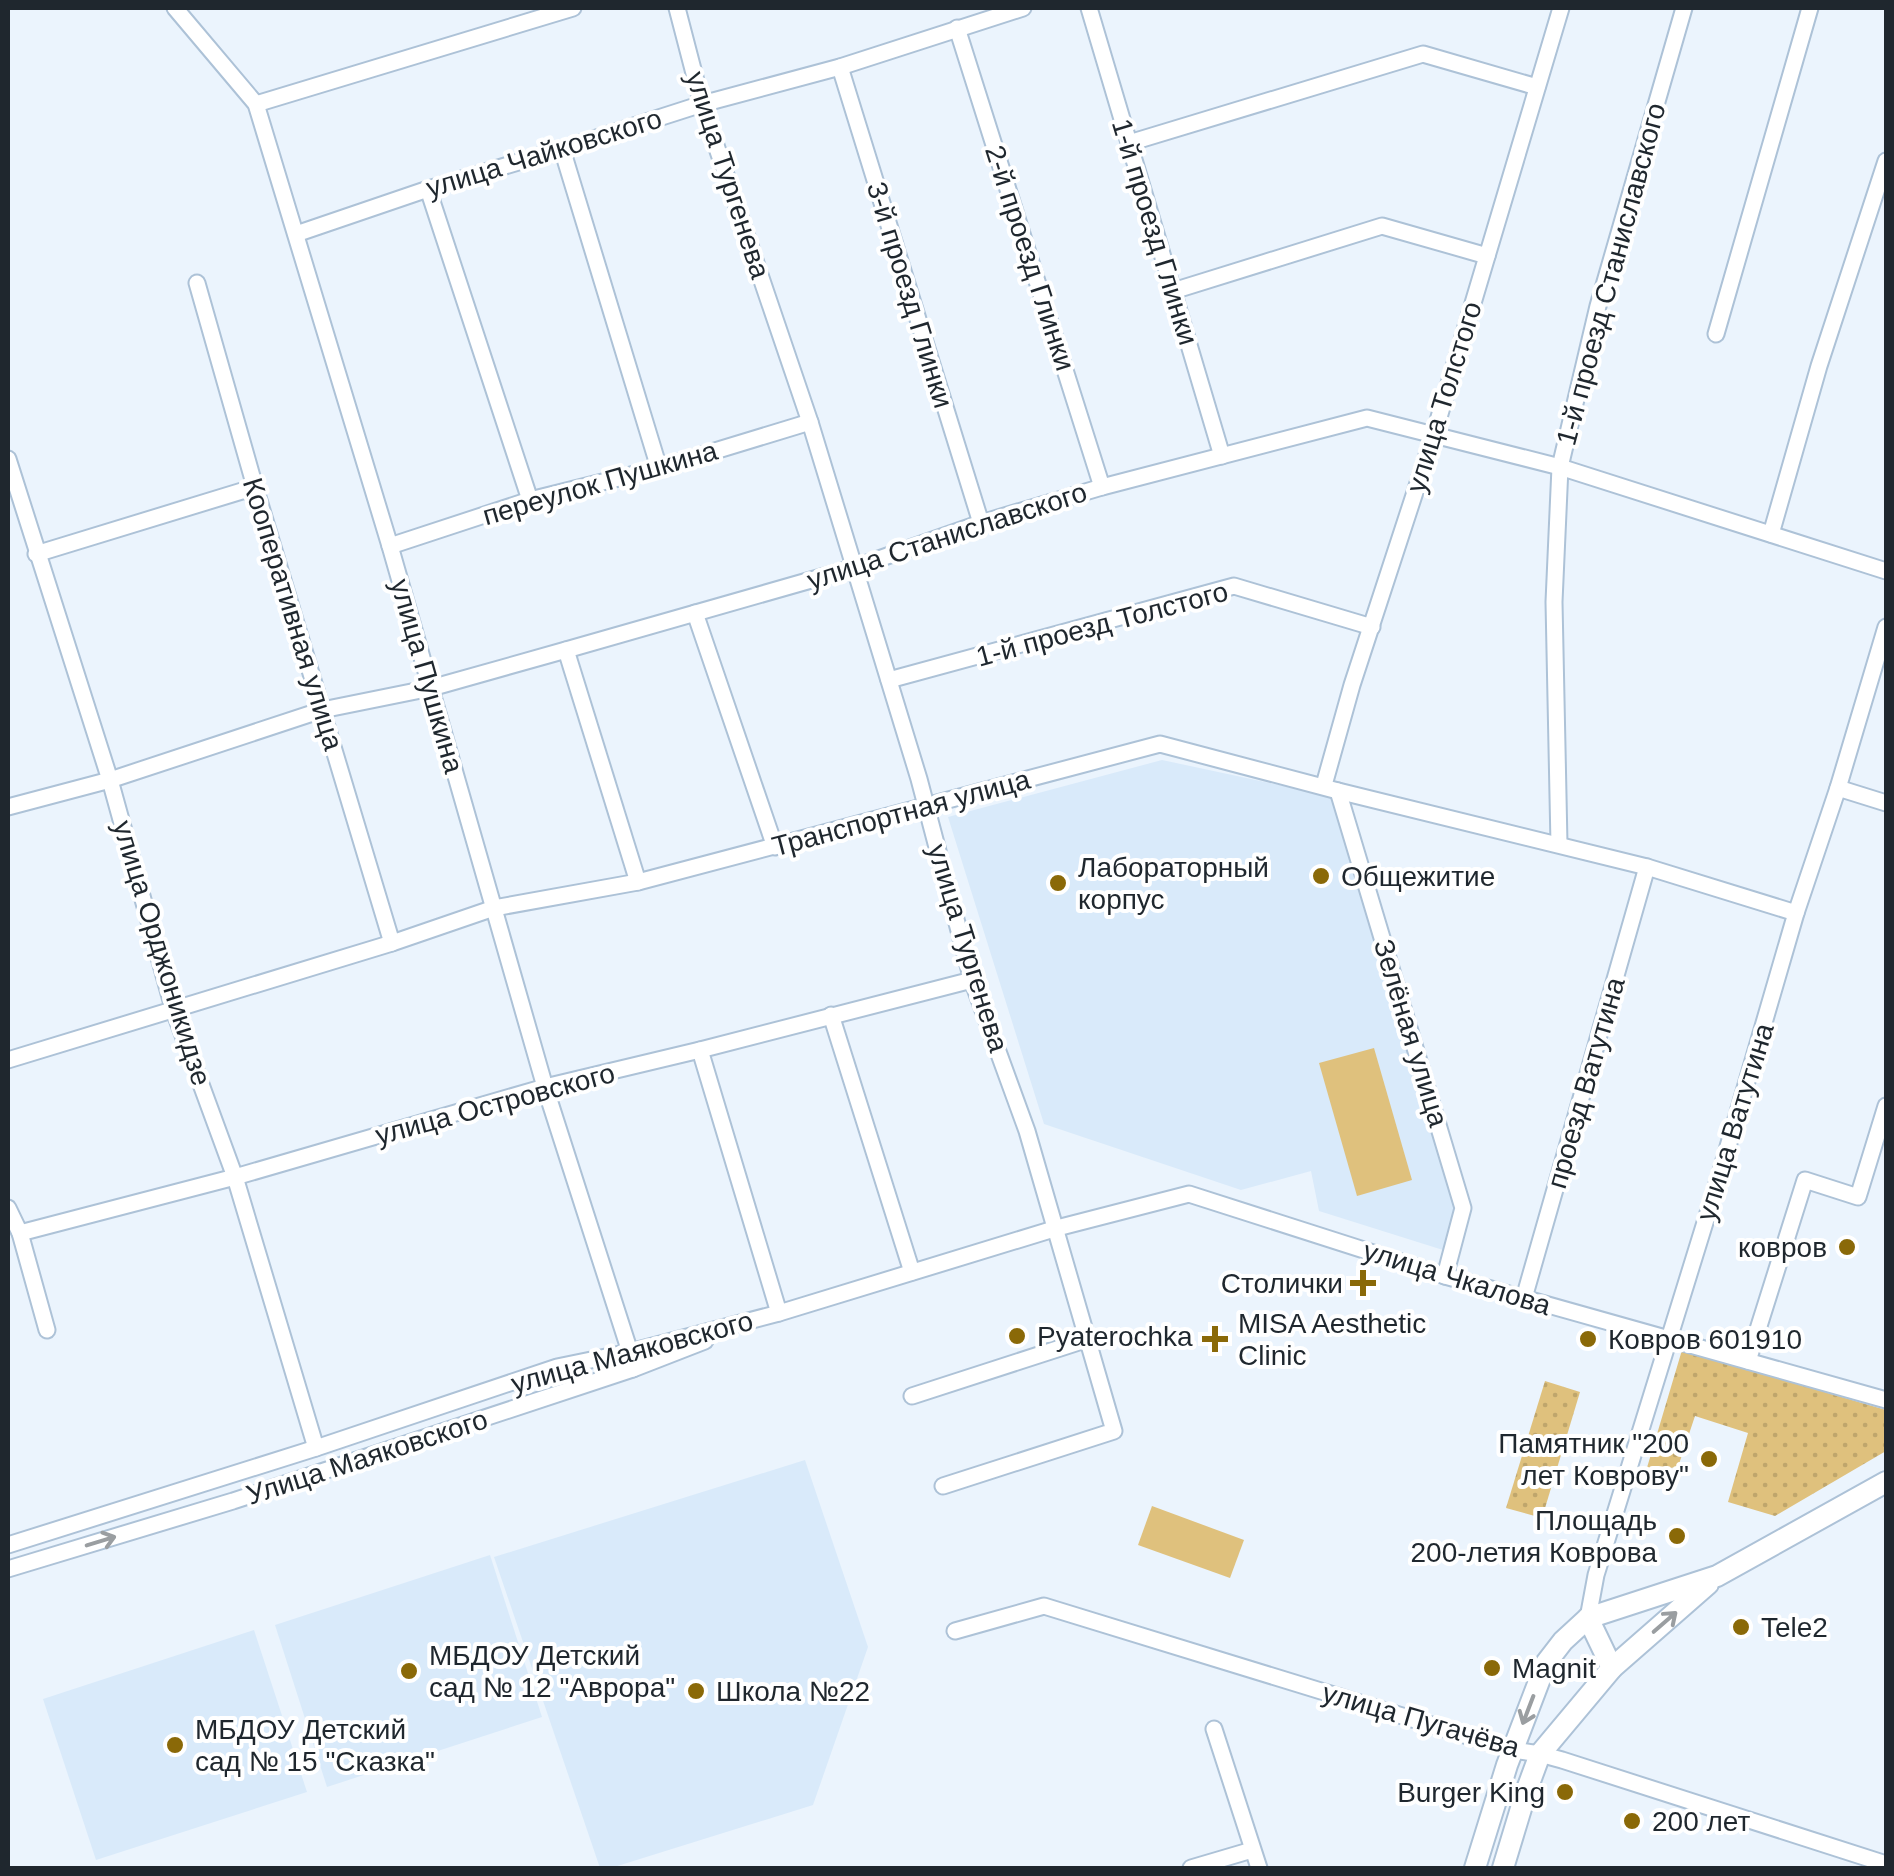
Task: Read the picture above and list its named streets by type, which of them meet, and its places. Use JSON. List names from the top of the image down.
{
  "streets": {
    "street": [
      "улица Чайковского",
      "улица Тургенева",
      "1-й проезд Глинки",
      "2-й проезд Глинки",
      "1-й проезд Станиславского",
      "3-й проезд Глинки",
      "улица Толстого",
      "переулок Пушкина",
      "улица Станиславского",
      "Кооперативная улица",
      "1-й проезд Толстого",
      "улица Пушкина",
      "Транспортная улица",
      "улица Орджоникидзе",
      "Зелёная улица",
      "проезд Ватутина",
      "улица Островского",
      "улица Ватутина",
      "улица Чкалова",
      "улица Маяковского",
      "Улица Маяковского",
      "улица Пугачёва"
    ]
  },
  "crossings": [
    ["улица Чайковского", "улица Тургенева"],
    ["улица Чайковского", "2-й проезд Глинки"],
    ["улица Чайковского", "3-й проезд Глинки"],
    ["улица Чайковского", "улица Пушкина"],
    ["улица Тургенева", "переулок Пушкина"],
    ["улица Тургенева", "улица Станиславского"],
    ["улица Тургенева", "1-й проезд Толстого"],
    ["улица Тургенева", "Транспортная улица"],
    ["улица Тургенева", "улица Островского"],
    ["улица Тургенева", "улица Маяковского"],
    ["1-й проезд Глинки", "улица Станиславского"],
    ["2-й проезд Глинки", "улица Станиславского"],
    ["1-й проезд Станиславского", "улица Станиславского"],
    ["1-й проезд Станиславского", "Транспортная улица"],
    ["3-й проезд Глинки", "улица Станиславского"],
    ["улица Толстого", "улица Станиславского"],
    ["улица Толстого", "1-й проезд Толстого"],
    ["улица Толстого", "Транспортная улица"],
    ["улица Толстого", "Зелёная улица"],
    ["переулок Пушкина", "улица Пушкина"],
    ["улица Станиславского", "Кооперативная улица"],
    ["улица Станиславского", "улица Пушкина"],
    ["улица Станиславского", "улица Орджоникидзе"],
    ["Кооперативная улица", "Транспортная улица"],
    ["улица Пушкина", "Транспортная улица"],
    ["улица Пушкина", "улица Островского"],
    ["улица Пушкина", "улица Маяковского"],
    ["улица Пушкина", "Улица Маяковского"],
    ["Транспортная улица", "улица Орджоникидзе"],
    ["Транспортная улица", "Зелёная улица"],
    ["Транспортная улица", "проезд Ватутина"],
    ["Транспортная улица", "улица Ватутина"],
    ["улица Орджоникидзе", "улица Островского"],
    ["улица Орджоникидзе", "улица Маяковского"],
    ["Зелёная улица", "улица Чкалова"],
    ["проезд Ватутина", "улица Чкалова"],
    ["улица Ватутина", "улица Чкалова"],
    ["улица Чкалова", "улица Маяковского"],
    ["улица Маяковского", "Улица Маяковского"]
  ],
  "one_way": ["Улица Маяковского"],
  "places": {
    "other": [
      "Общежитие",
      "Лабораторный корпус",
      "ковров",
      "Pyaterochka",
      "Ковров 601910",
      "Памятник \"200 лет Коврову\"",
      "Площадь 200-летия Коврова",
      "Tele2",
      "Magnit",
      "МБДОУ Детский сад № 12 \"Аврора\"",
      "Школа №22",
      "МБДОУ Детский сад № 15 \"Сказка\"",
      "Burger King",
      "200 лет"
    ],
    "health": ["Столички", "MISA Aesthetic Clinic"]
  }
}
